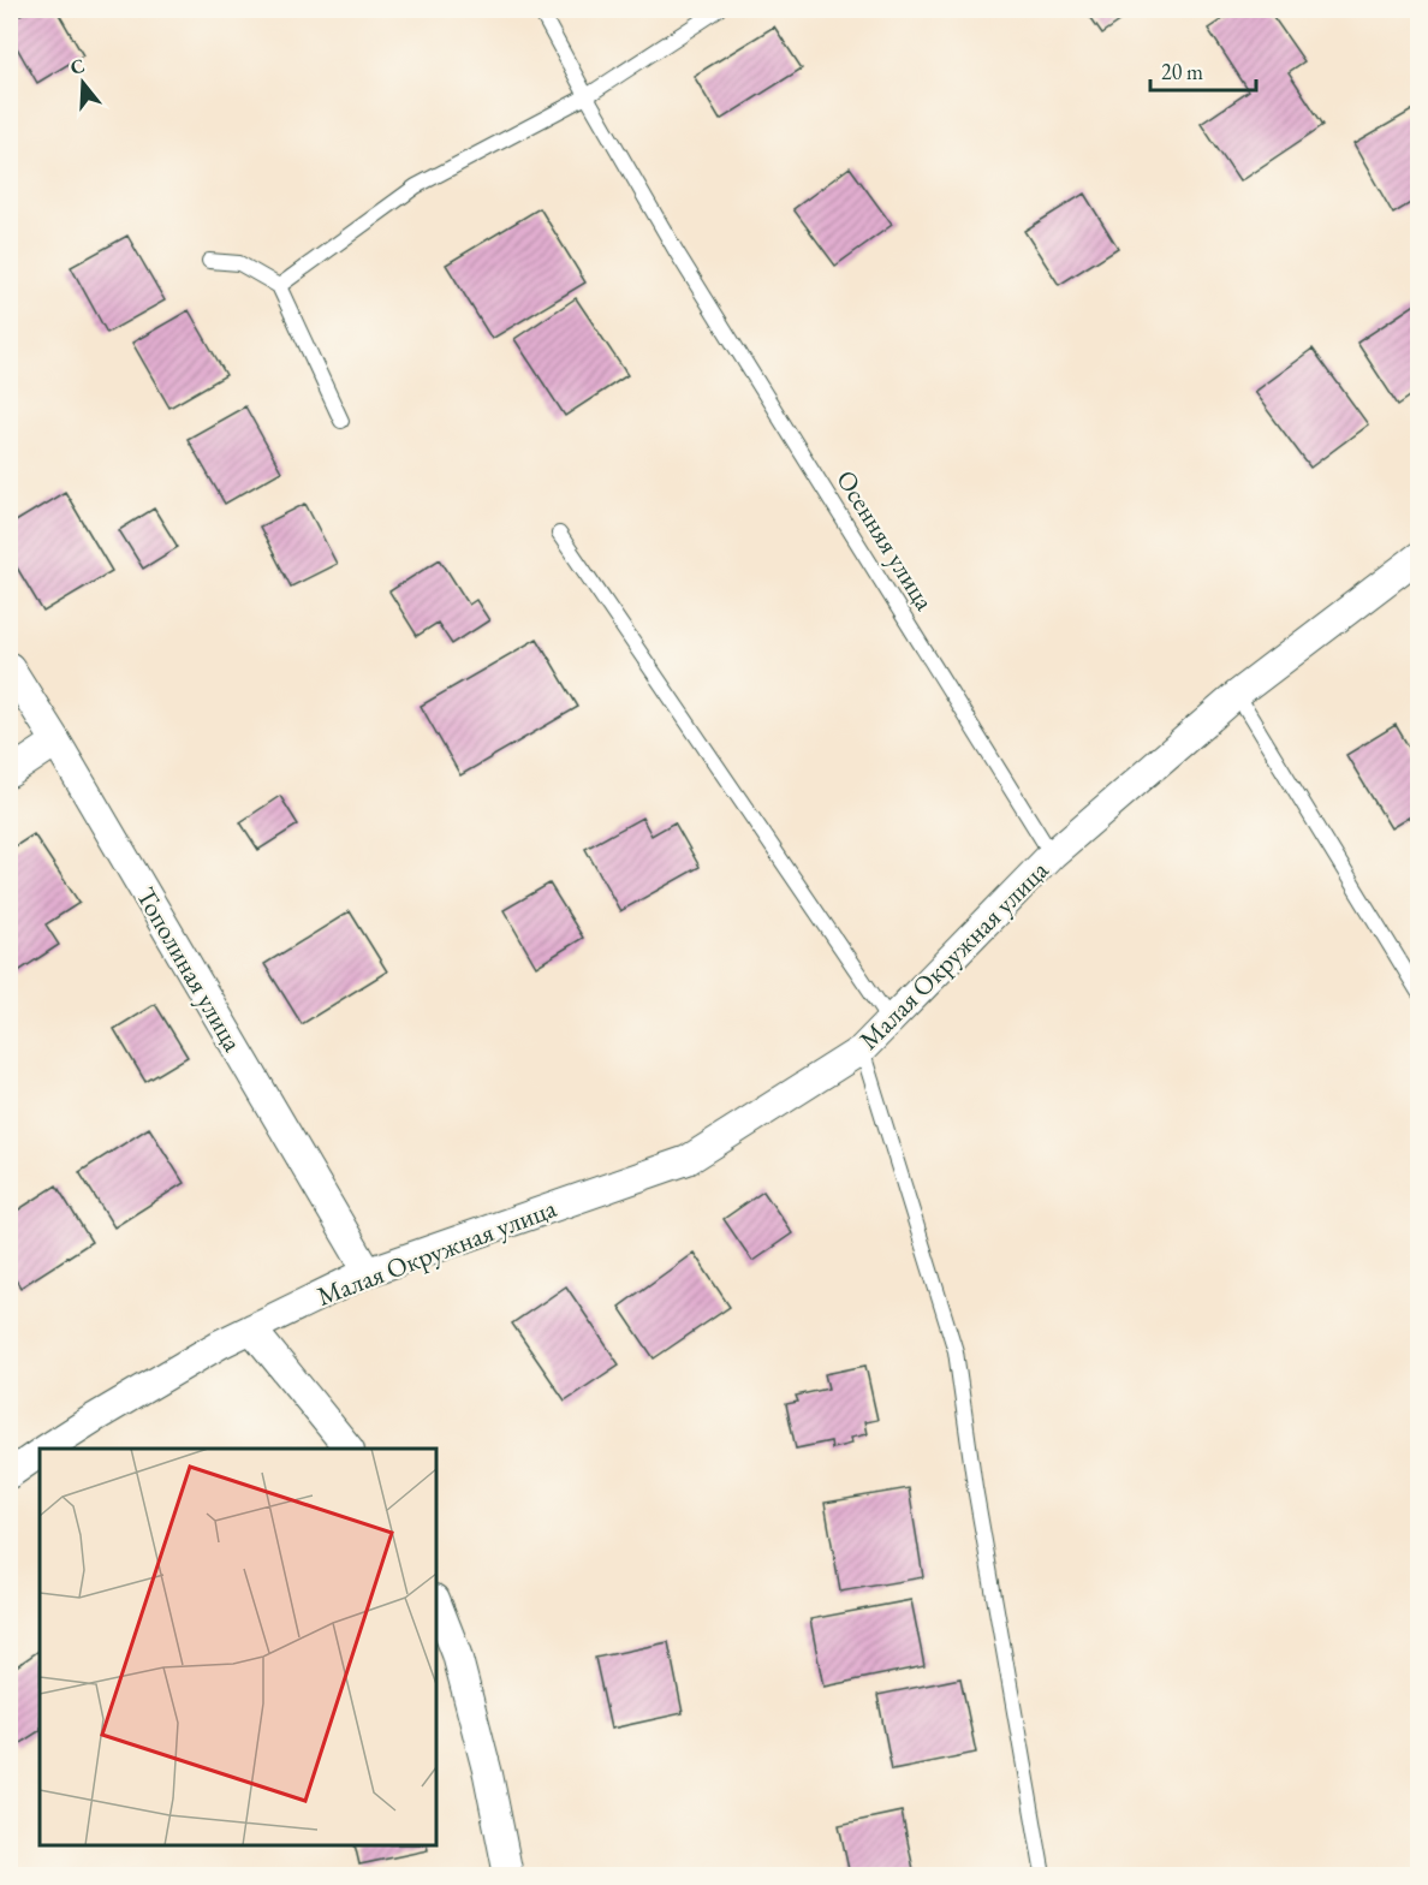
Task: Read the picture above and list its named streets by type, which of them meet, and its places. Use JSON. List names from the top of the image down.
{
  "streets": {
    "street": ["Малая Окружная улица", "Тополиная улица"],
    "lane": ["Осенняя улица"]
  },
  "crossings": [
    ["Осенняя улица", "Малая Окружная улица"],
    ["Малая Окружная улица", "Тополиная улица"]
  ],
  "scale_bar": "20 m",
  "north": "top"
}
